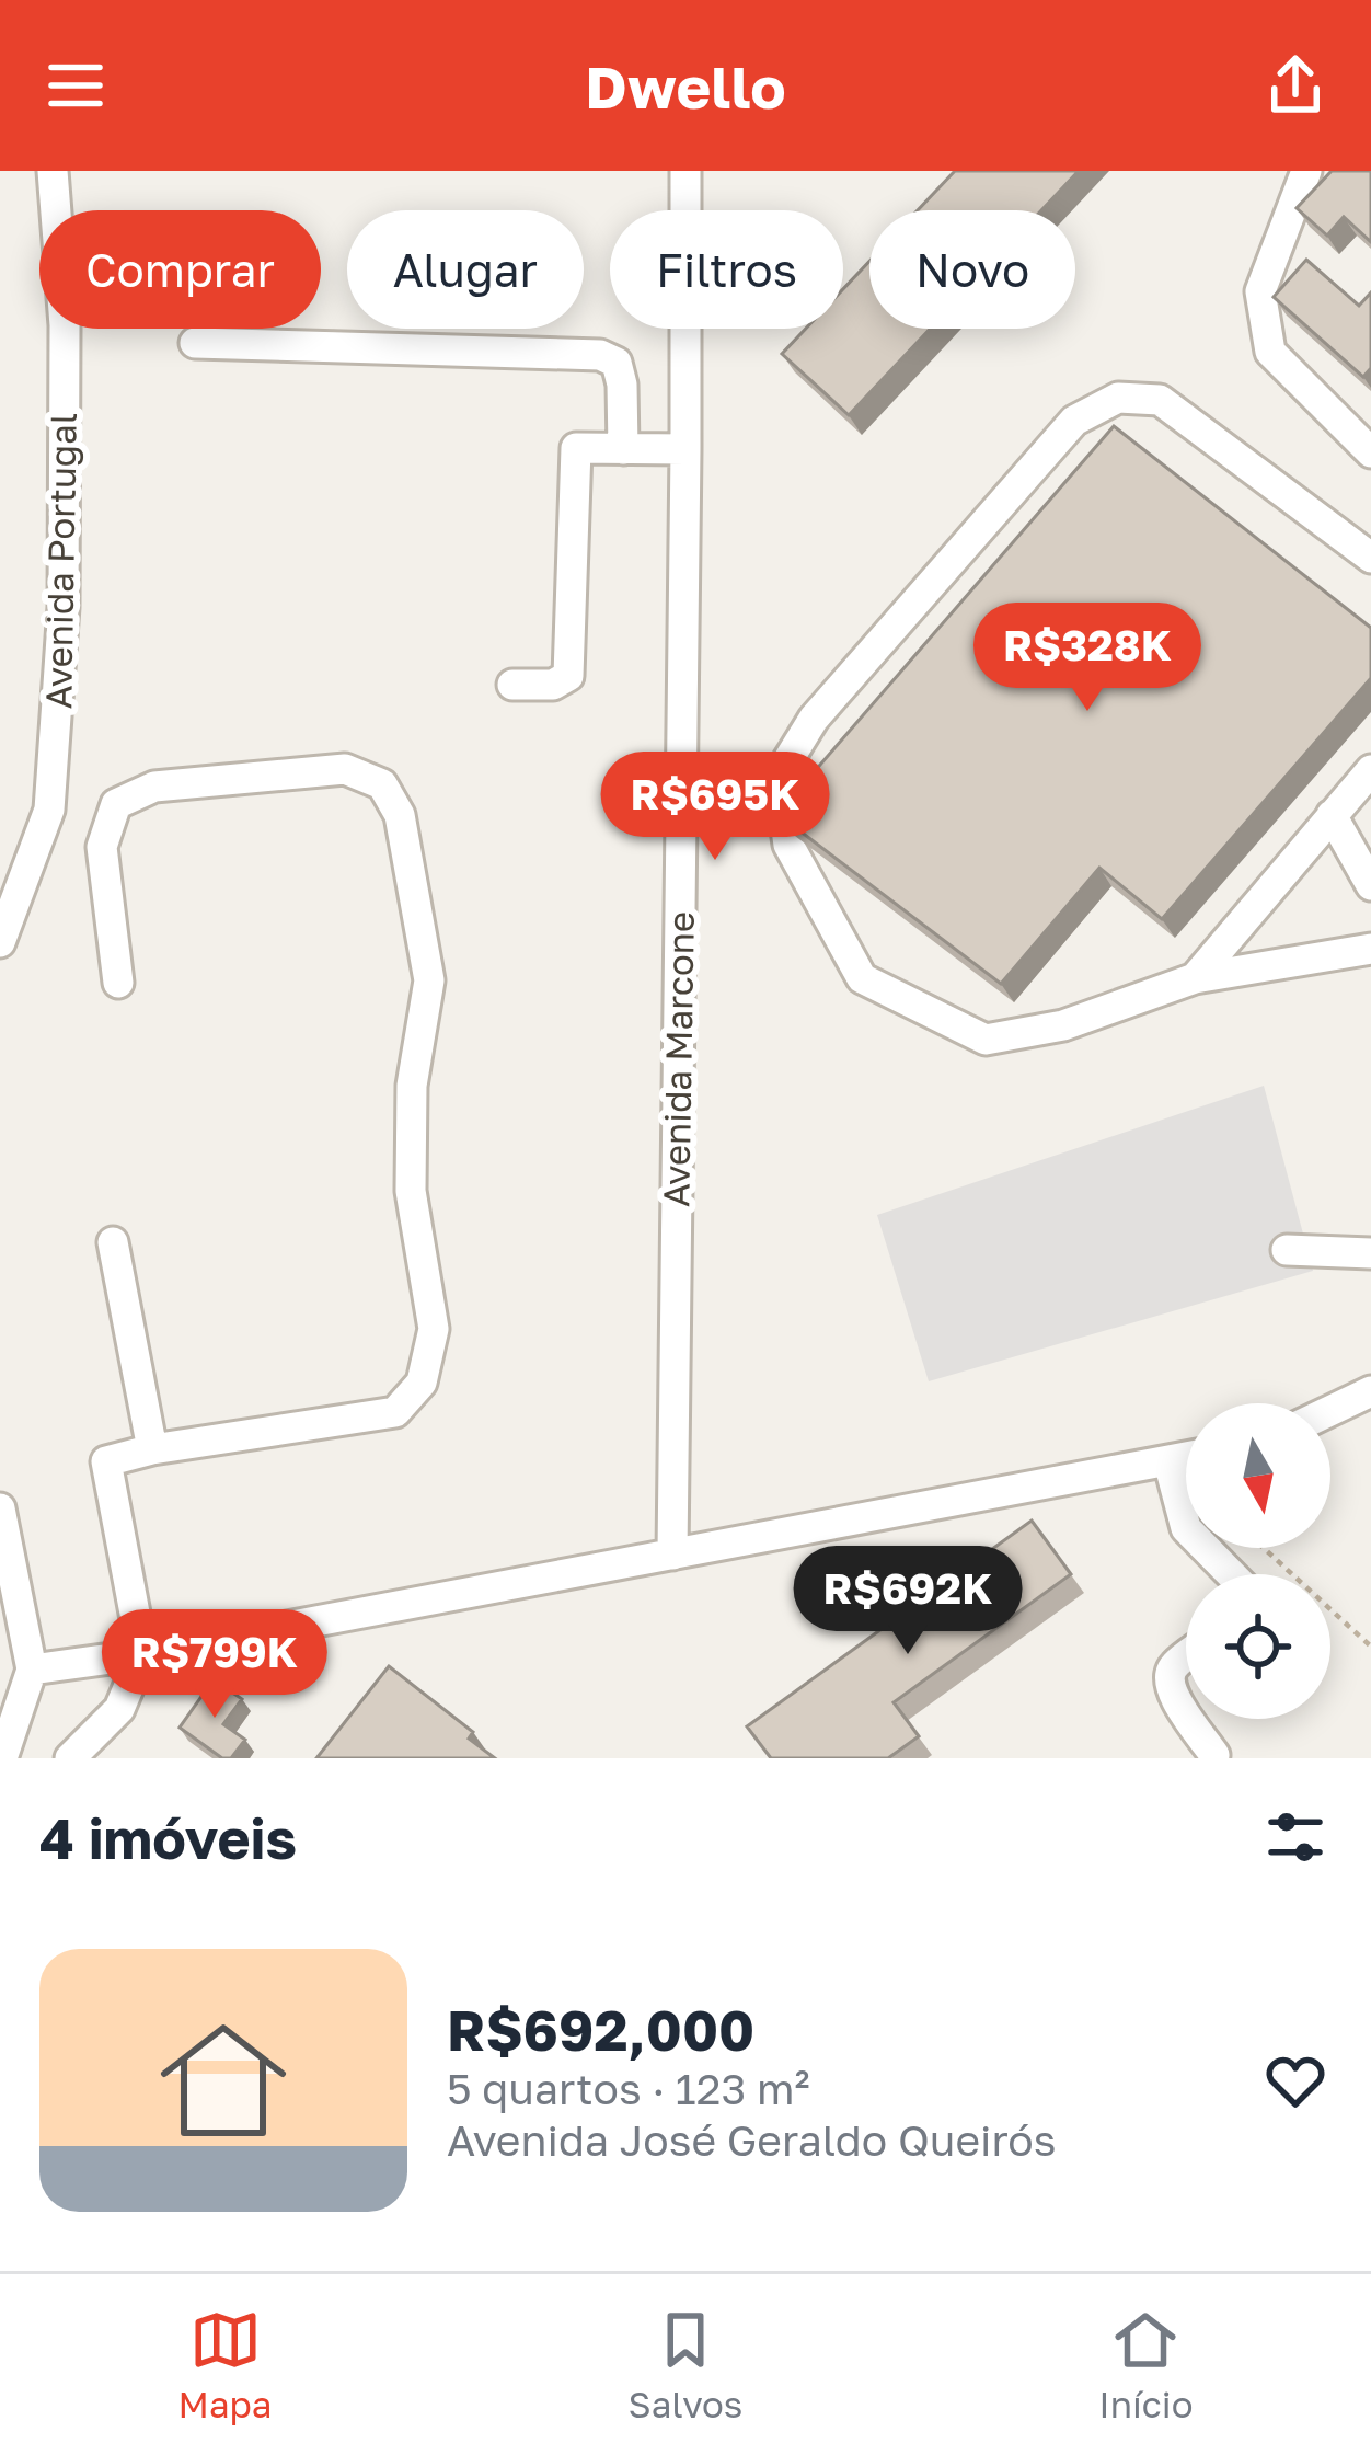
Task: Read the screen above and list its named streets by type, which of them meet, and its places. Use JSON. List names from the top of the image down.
{
  "streets": {
    "street": ["Avenida Portugal", "Avenida Marcone"]
  },
  "north": "bottom",
  "page": {
    "header": "Dwello",
    "chip": [
      "Comprar",
      "Alugar",
      "Filtros",
      "Novo"
    ],
    "price": [
      "R$328K",
      "R$695K",
      "R$692K",
      "R$799K"
    ],
    "heading": "4 imóveis",
    "list": [
      {
        "name": "R$692,000",
        "note": "5 quartos · 123 m² · Avenida José Geraldo Queirós"
      }
    ],
    "tabs": ["Mapa", "Salvos", "Início"]
  }
}
